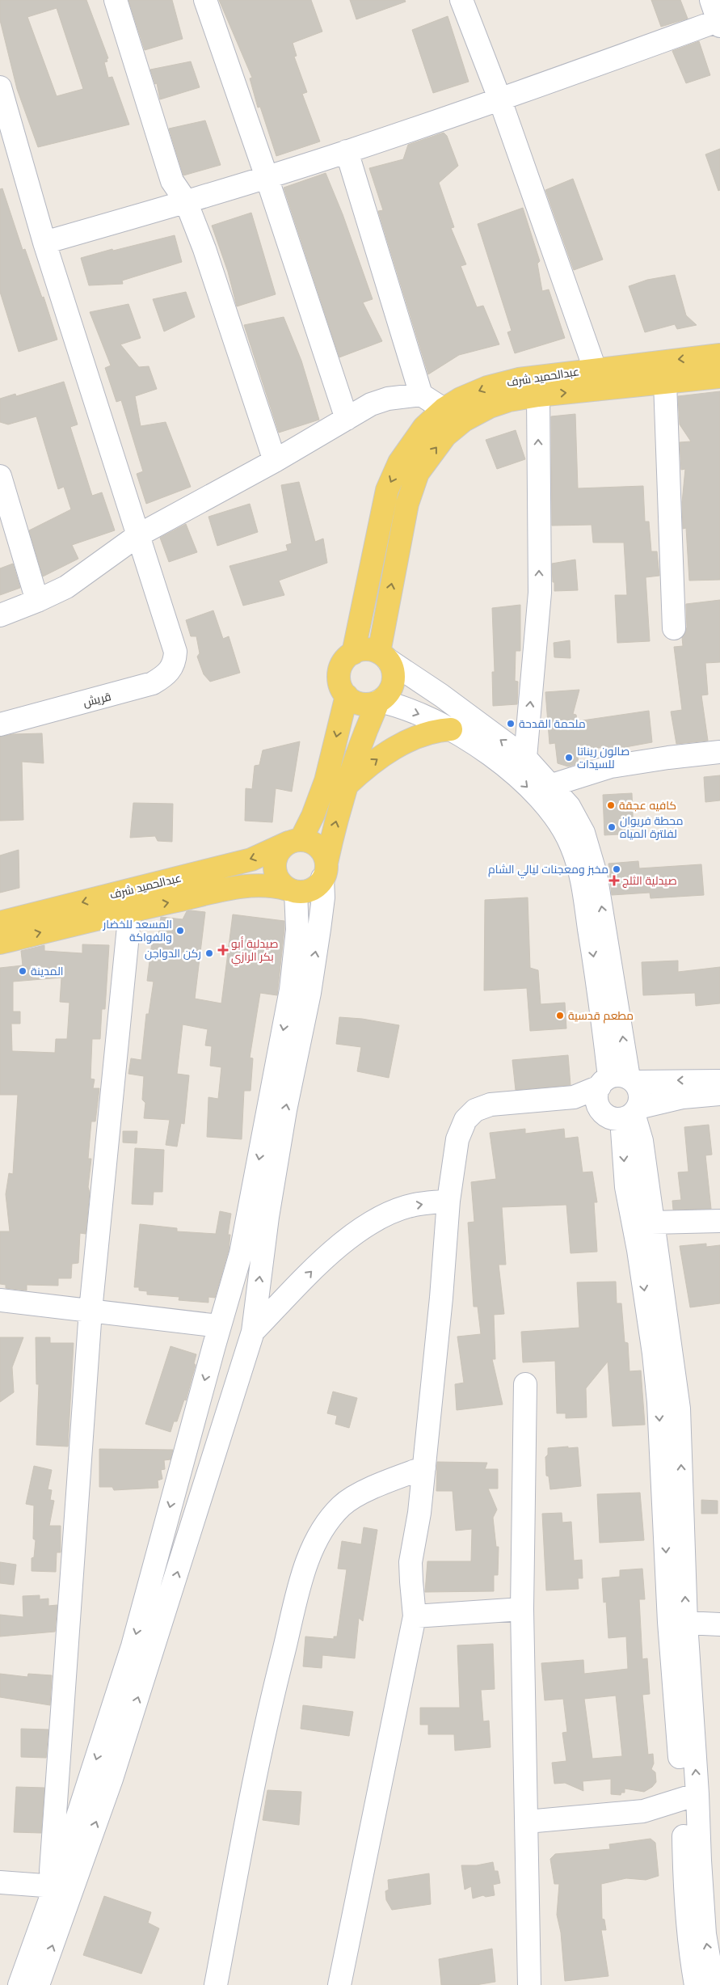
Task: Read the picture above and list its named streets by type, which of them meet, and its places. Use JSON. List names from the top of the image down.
{
  "streets": {
    "main road": ["عبدالحميد شرف"],
    "street": ["قريش"]
  },
  "places": {
    "other": [
      "ملحمة القدحة",
      "صالون ريناتا للسيدات",
      "كافيه عجقة",
      "محطة فريوان لفلترة المياه",
      "مخبز ومعجنات ليالي الشام",
      "المسعد للخضار والفواكة",
      "ركن الدواجن",
      "المدينة",
      "مطعم قدسية"
    ],
    "health": ["صيدلية الثلج", "صيدلية أبو بكر الرازي"]
  }
}
